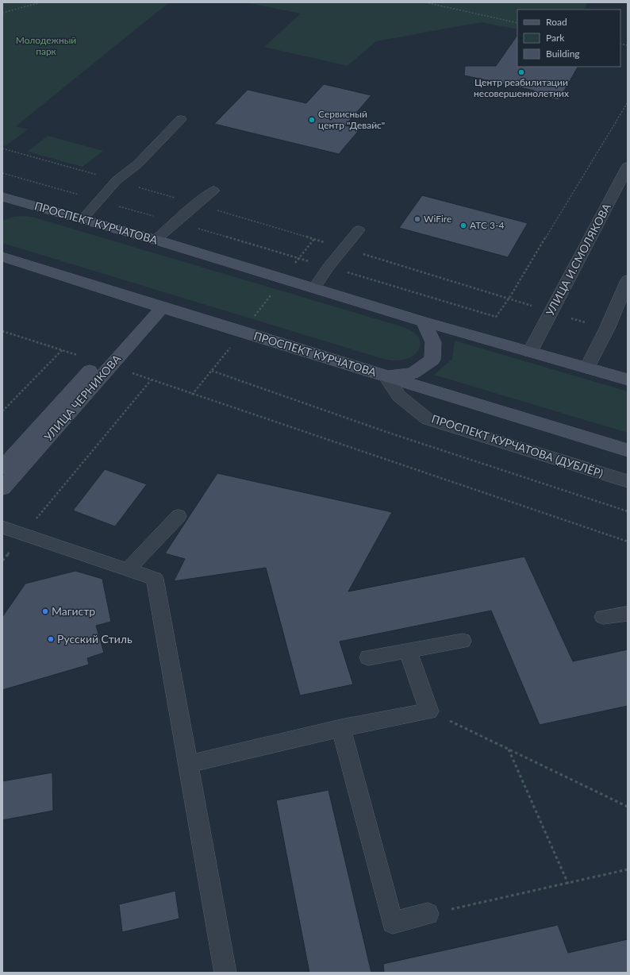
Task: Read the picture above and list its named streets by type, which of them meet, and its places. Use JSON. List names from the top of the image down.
{
  "streets": {
    "main road": ["ПРОСПЕКТ КУРЧАТОВА", "УЛИЦА ЧЕРНИКОВА"],
    "street": ["УЛИЦА И.СМОЛЯКОВА", "ПРОСПЕКТ КУРЧАТОВА (ДУБЛЁР)"]
  },
  "crossings": [
    ["ПРОСПЕКТ КУРЧАТОВА", "УЛИЦА И.СМОЛЯКОВА"],
    ["ПРОСПЕКТ КУРЧАТОВА", "УЛИЦА ЧЕРНИКОВА"],
    ["ПРОСПЕКТ КУРЧАТОВА", "ПРОСПЕКТ КУРЧАТОВА (ДУБЛЁР)"]
  ],
  "parks": ["Молодежный парк"],
  "places": [
    "Центр реабилитации несовершеннолетних",
    "Сервисный центр \"Девайс\"",
    "WiFire",
    "АТС 3-4",
    "Магистр",
    "Русский Стиль"
  ],
  "legend": ["Road", "Park", "Building"]
}
